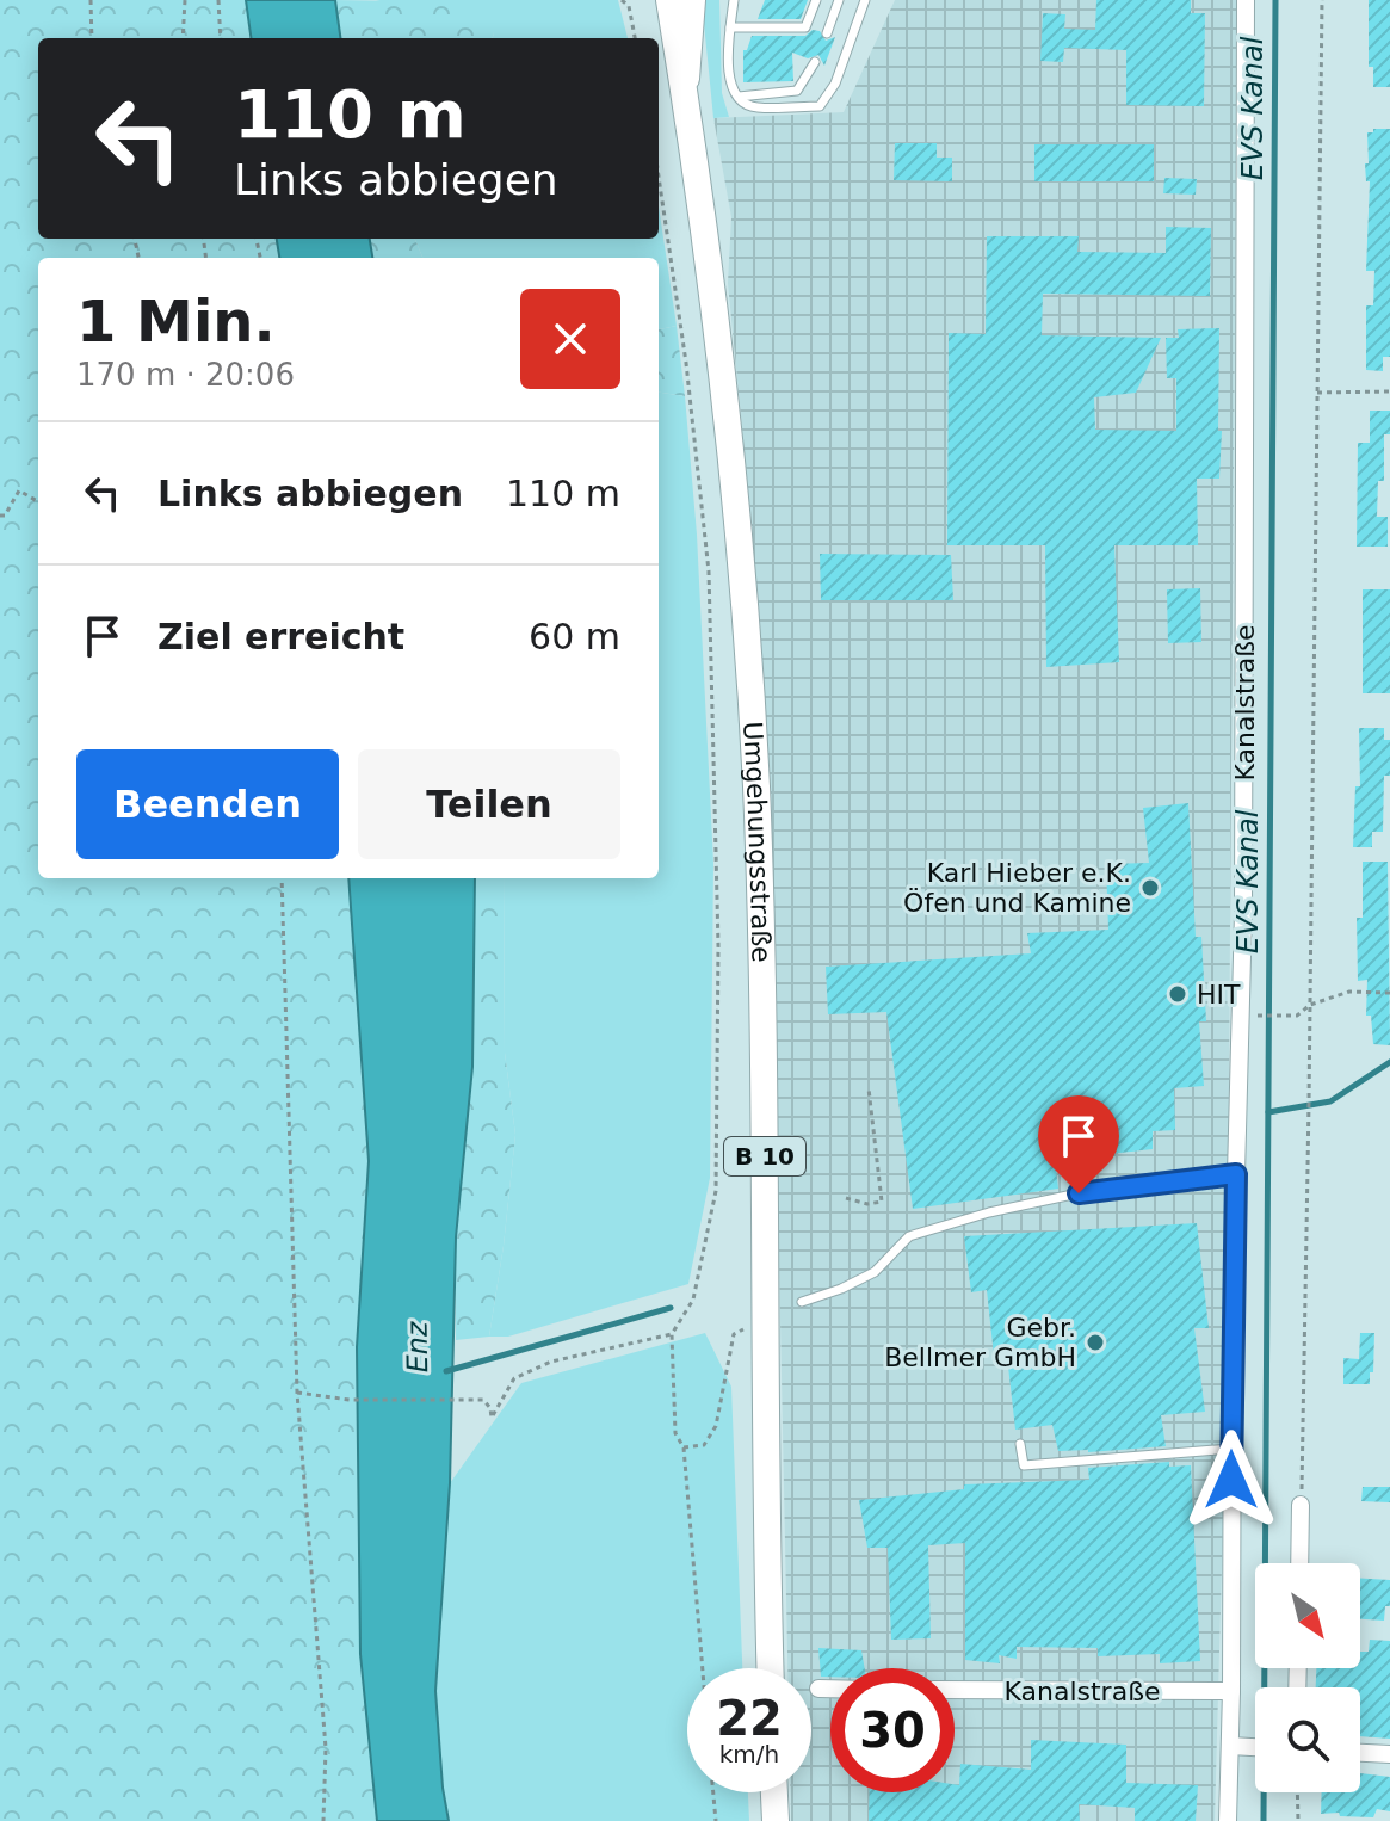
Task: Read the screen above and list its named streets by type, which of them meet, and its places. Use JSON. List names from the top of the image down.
{
  "streets": {
    "main road": ["Umgehungsstraße", "B 10"],
    "street": ["Kanalstraße"]
  },
  "water": ["EVS Kanal", "Enz"],
  "places": ["Karl Hieber e.K. Öfen und Kamine", "HIT", "Gebr. Bellmer GmbH"],
  "north": "bottom right",
  "page": {
    "turn": ["110 m", "Links abbiegen"],
    "heading": ["1 Min.", "170 m · 20:06"],
    "list": [
      {
        "name": "Links abbiegen",
        "value": "110 m"
      },
      {
        "name": "Ziel erreicht",
        "value": "60 m"
      }
    ],
    "buttons": ["Beenden", "Teilen"],
    "speed": "22 km/h",
    "limit": "30"
  }
}
